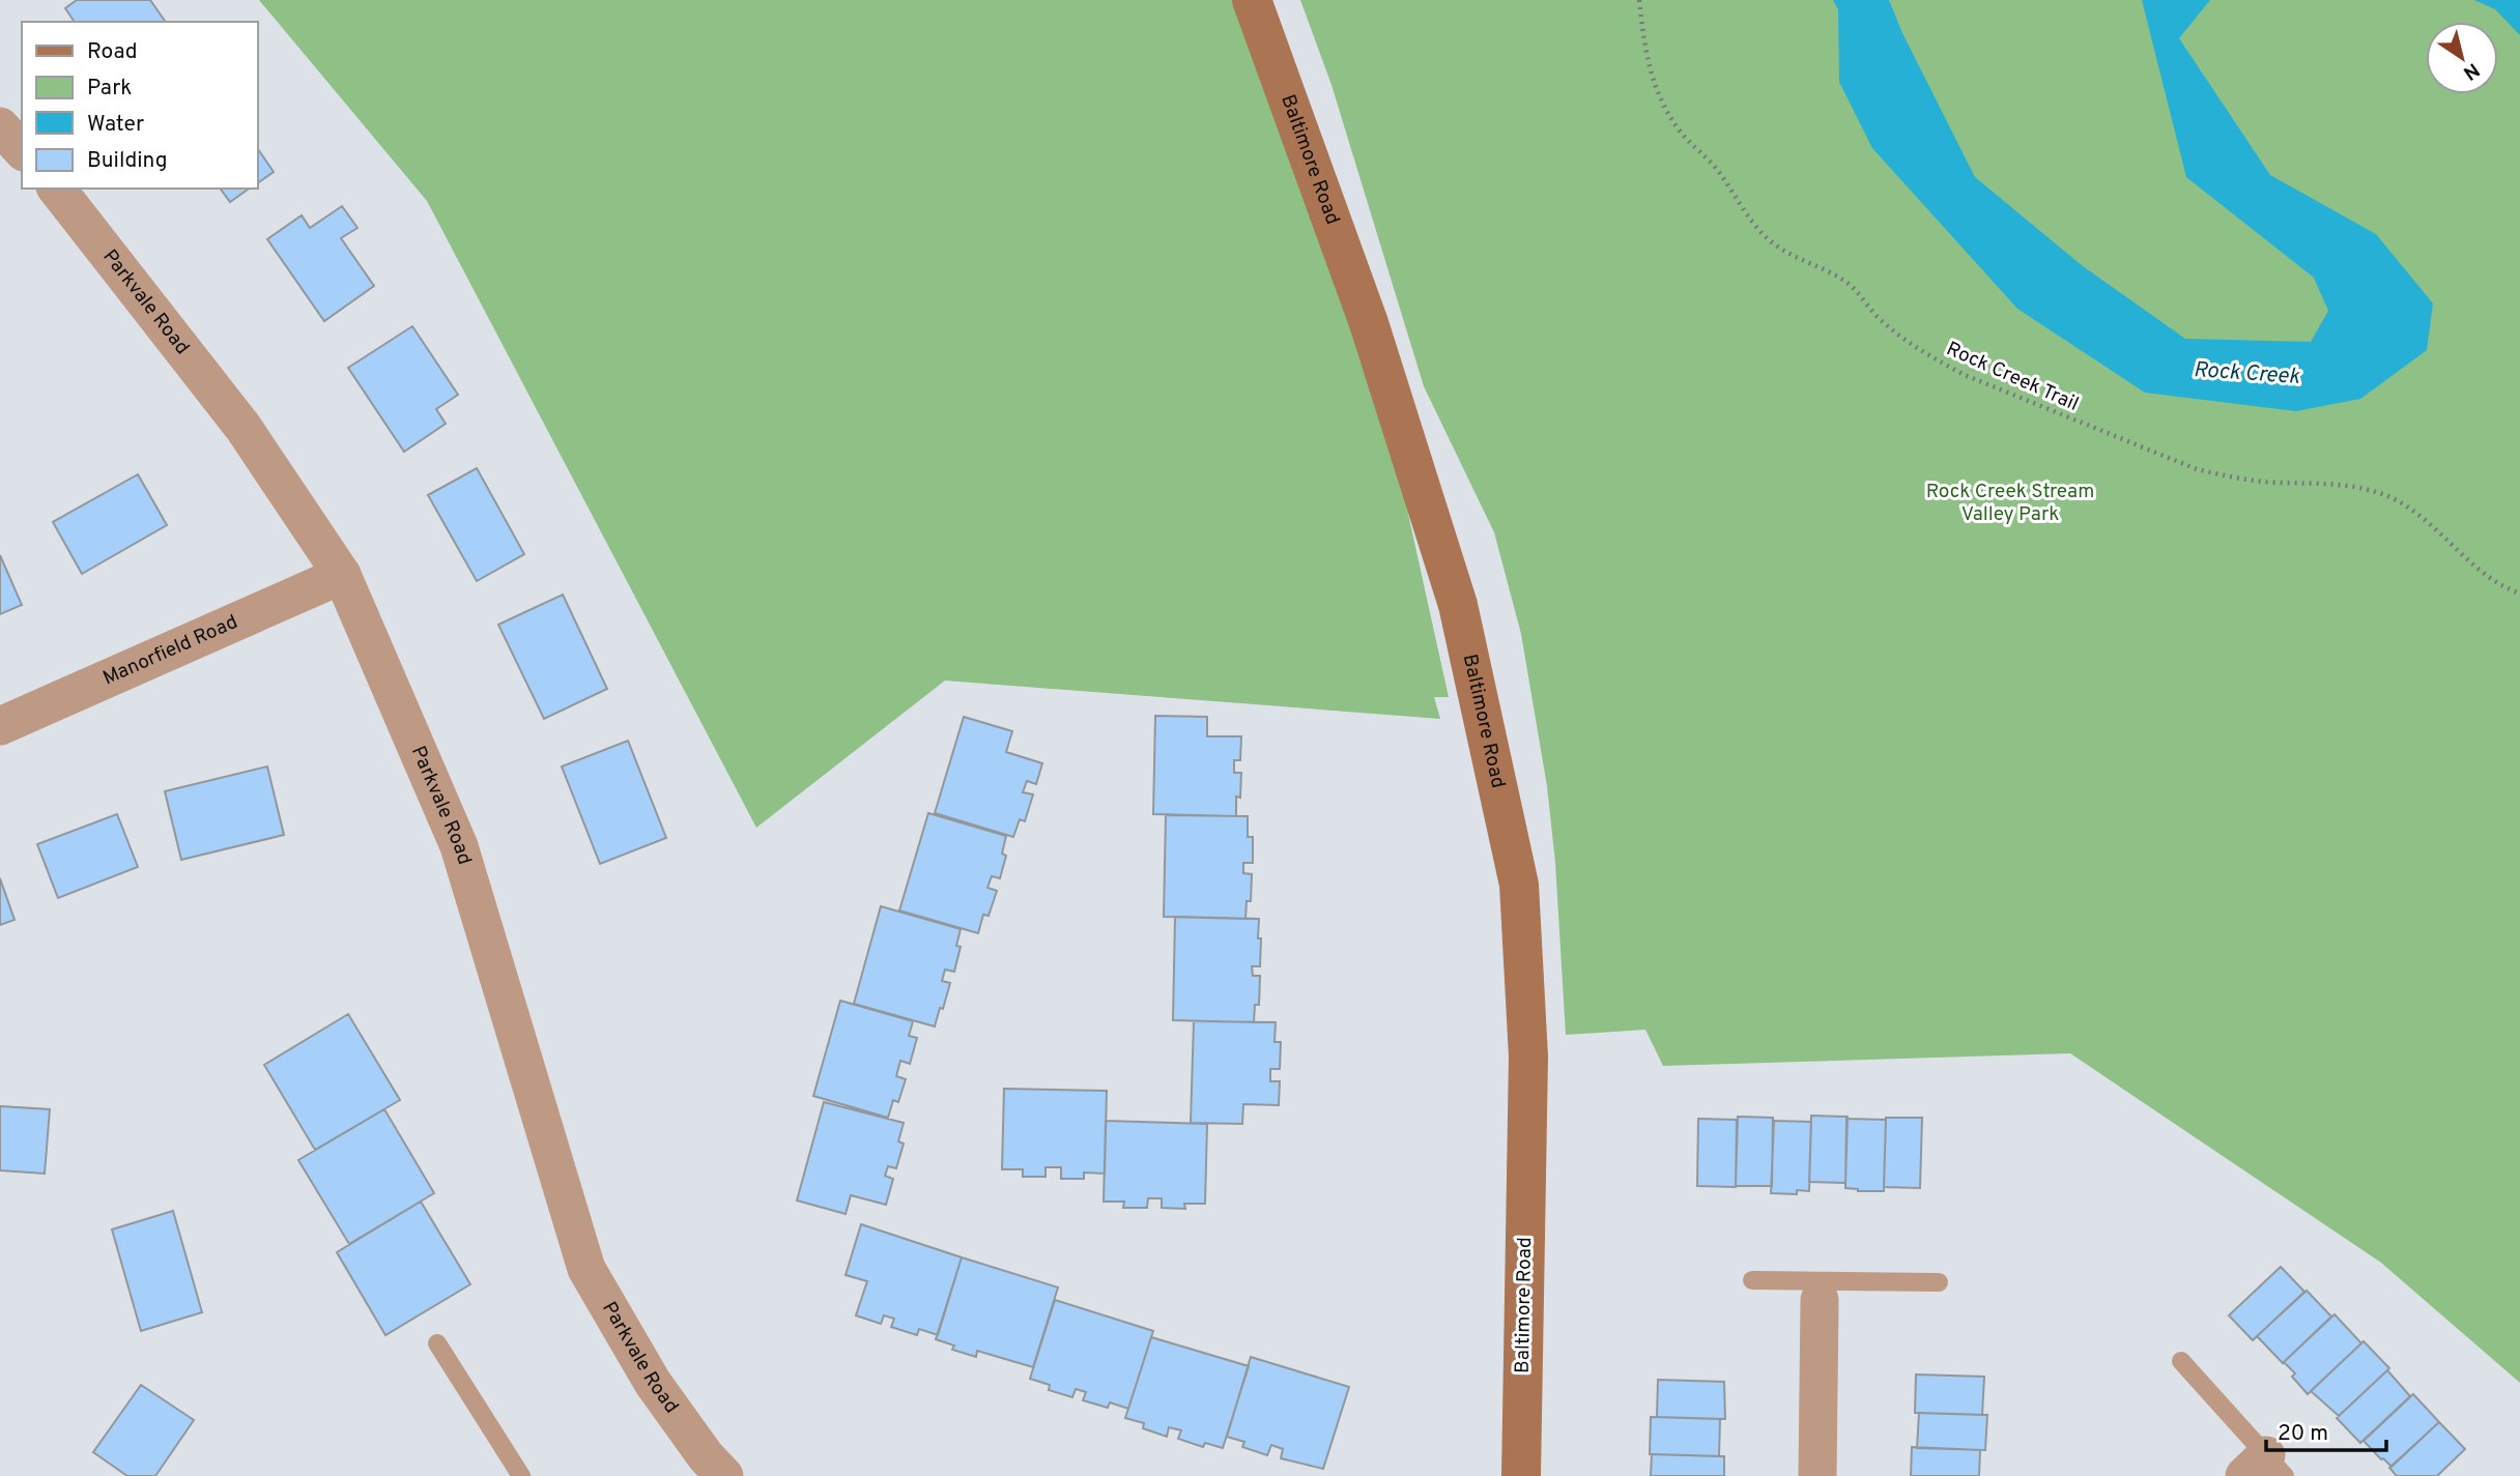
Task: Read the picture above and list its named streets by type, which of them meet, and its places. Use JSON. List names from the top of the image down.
{
  "streets": {
    "street": ["Baltimore Road", "Parkvale Road", "Manorfield Road"],
    "path": ["Rock Creek Trail"]
  },
  "crossings": [
    ["Parkvale Road", "Manorfield Road"]
  ],
  "water": ["Rock Creek"],
  "parks": ["Rock Creek Stream Valley Park"],
  "legend": [
    "Road",
    "Park",
    "Water",
    "Building"
  ],
  "scale_bar": "20 m",
  "north": "bottom right"
}
